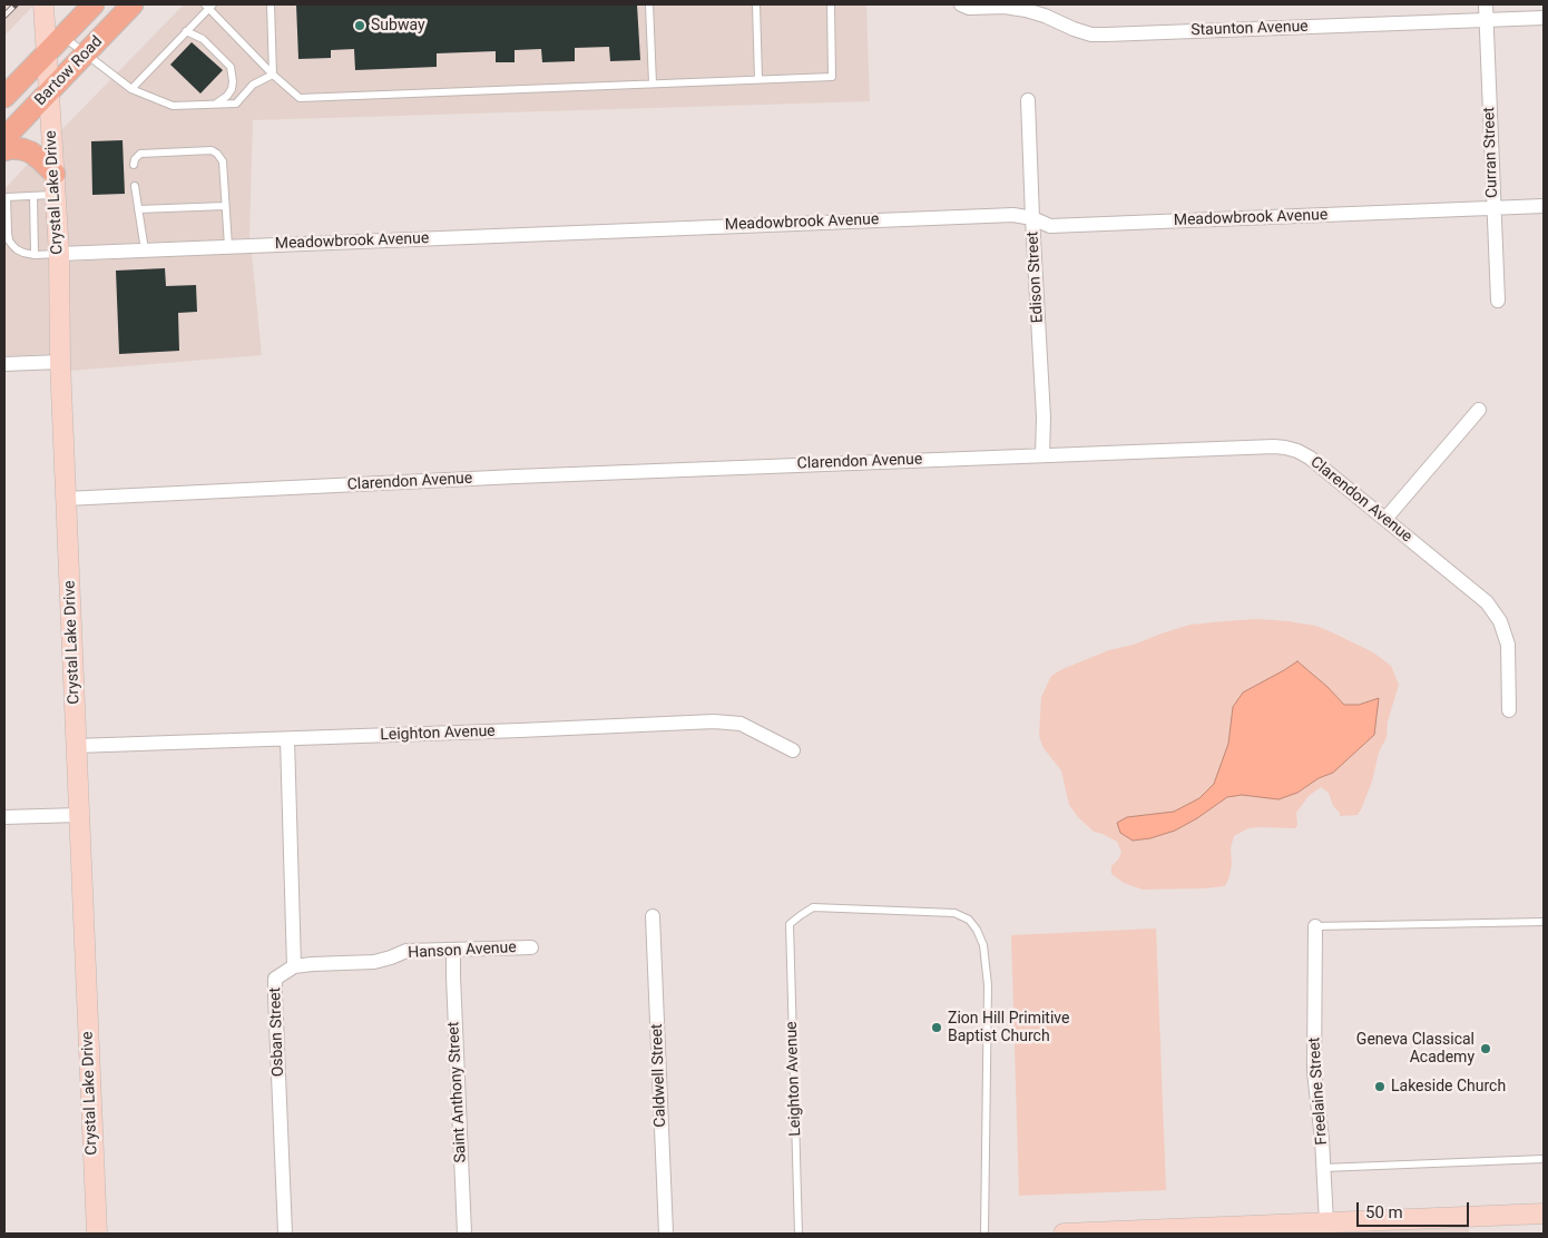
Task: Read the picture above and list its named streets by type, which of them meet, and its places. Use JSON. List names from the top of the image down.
{
  "streets": {
    "main road": ["Bartow Road"],
    "street": [
      "Staunton Avenue",
      "Curran Street",
      "Crystal Lake Drive",
      "Meadowbrook Avenue",
      "Edison Street",
      "Clarendon Avenue",
      "Leighton Avenue",
      "Hanson Avenue",
      "Osban Street",
      "Caldwell Street",
      "Freelaine Street",
      "Saint Anthony Street"
    ]
  },
  "crossings": [
    ["Staunton Avenue", "Curran Street"],
    ["Bartow Road", "Crystal Lake Drive"],
    ["Curran Street", "Meadowbrook Avenue"],
    ["Crystal Lake Drive", "Meadowbrook Avenue"],
    ["Crystal Lake Drive", "Clarendon Avenue"],
    ["Crystal Lake Drive", "Leighton Avenue"],
    ["Meadowbrook Avenue", "Edison Street"],
    ["Edison Street", "Clarendon Avenue"],
    ["Leighton Avenue", "Osban Street"],
    ["Hanson Avenue", "Osban Street"],
    ["Hanson Avenue", "Saint Anthony Street"]
  ],
  "places": [
    "Subway",
    "Zion Hill Primitive Baptist Church",
    "Geneva Classical Academy",
    "Lakeside Church"
  ],
  "scale_bar": "50 m"
}
